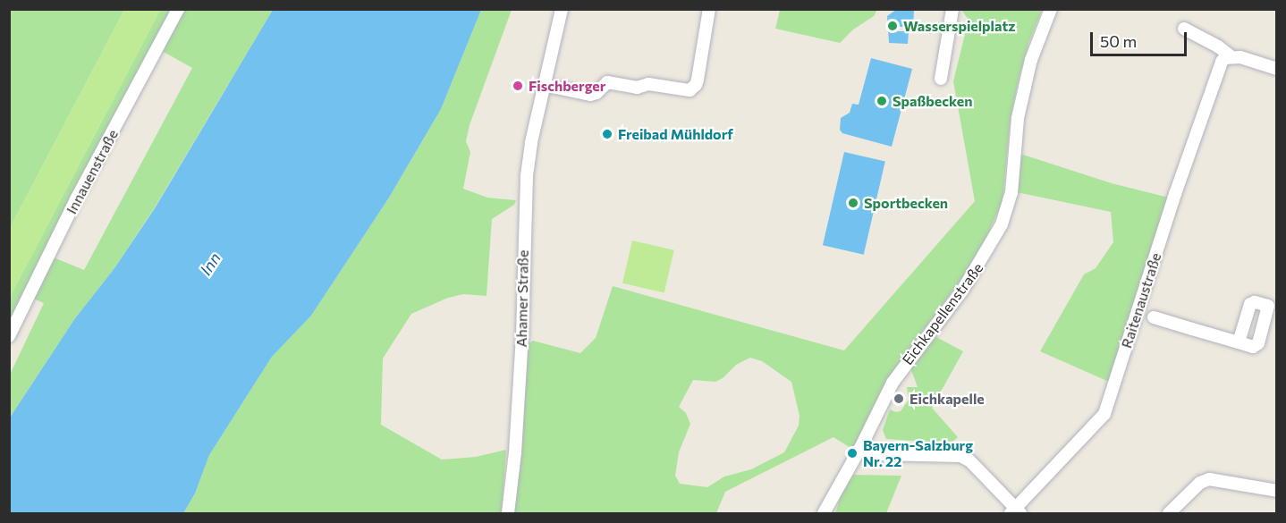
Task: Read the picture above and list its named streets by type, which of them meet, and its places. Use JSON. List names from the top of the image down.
{
  "streets": {
    "street": [
      "Innauenstraße",
      "Ahamer Straße",
      "Raitenaustraße",
      "Eichkapellenstraße"
    ]
  },
  "water": ["Inn"],
  "places": [
    "Wasserspielplatz",
    "Fischberger",
    "Spaßbecken",
    "Freibad Mühldorf",
    "Sportbecken",
    "Eichkapelle",
    "Bayern-Salzburg Nr. 22"
  ],
  "scale_bar": "50 m"
}
